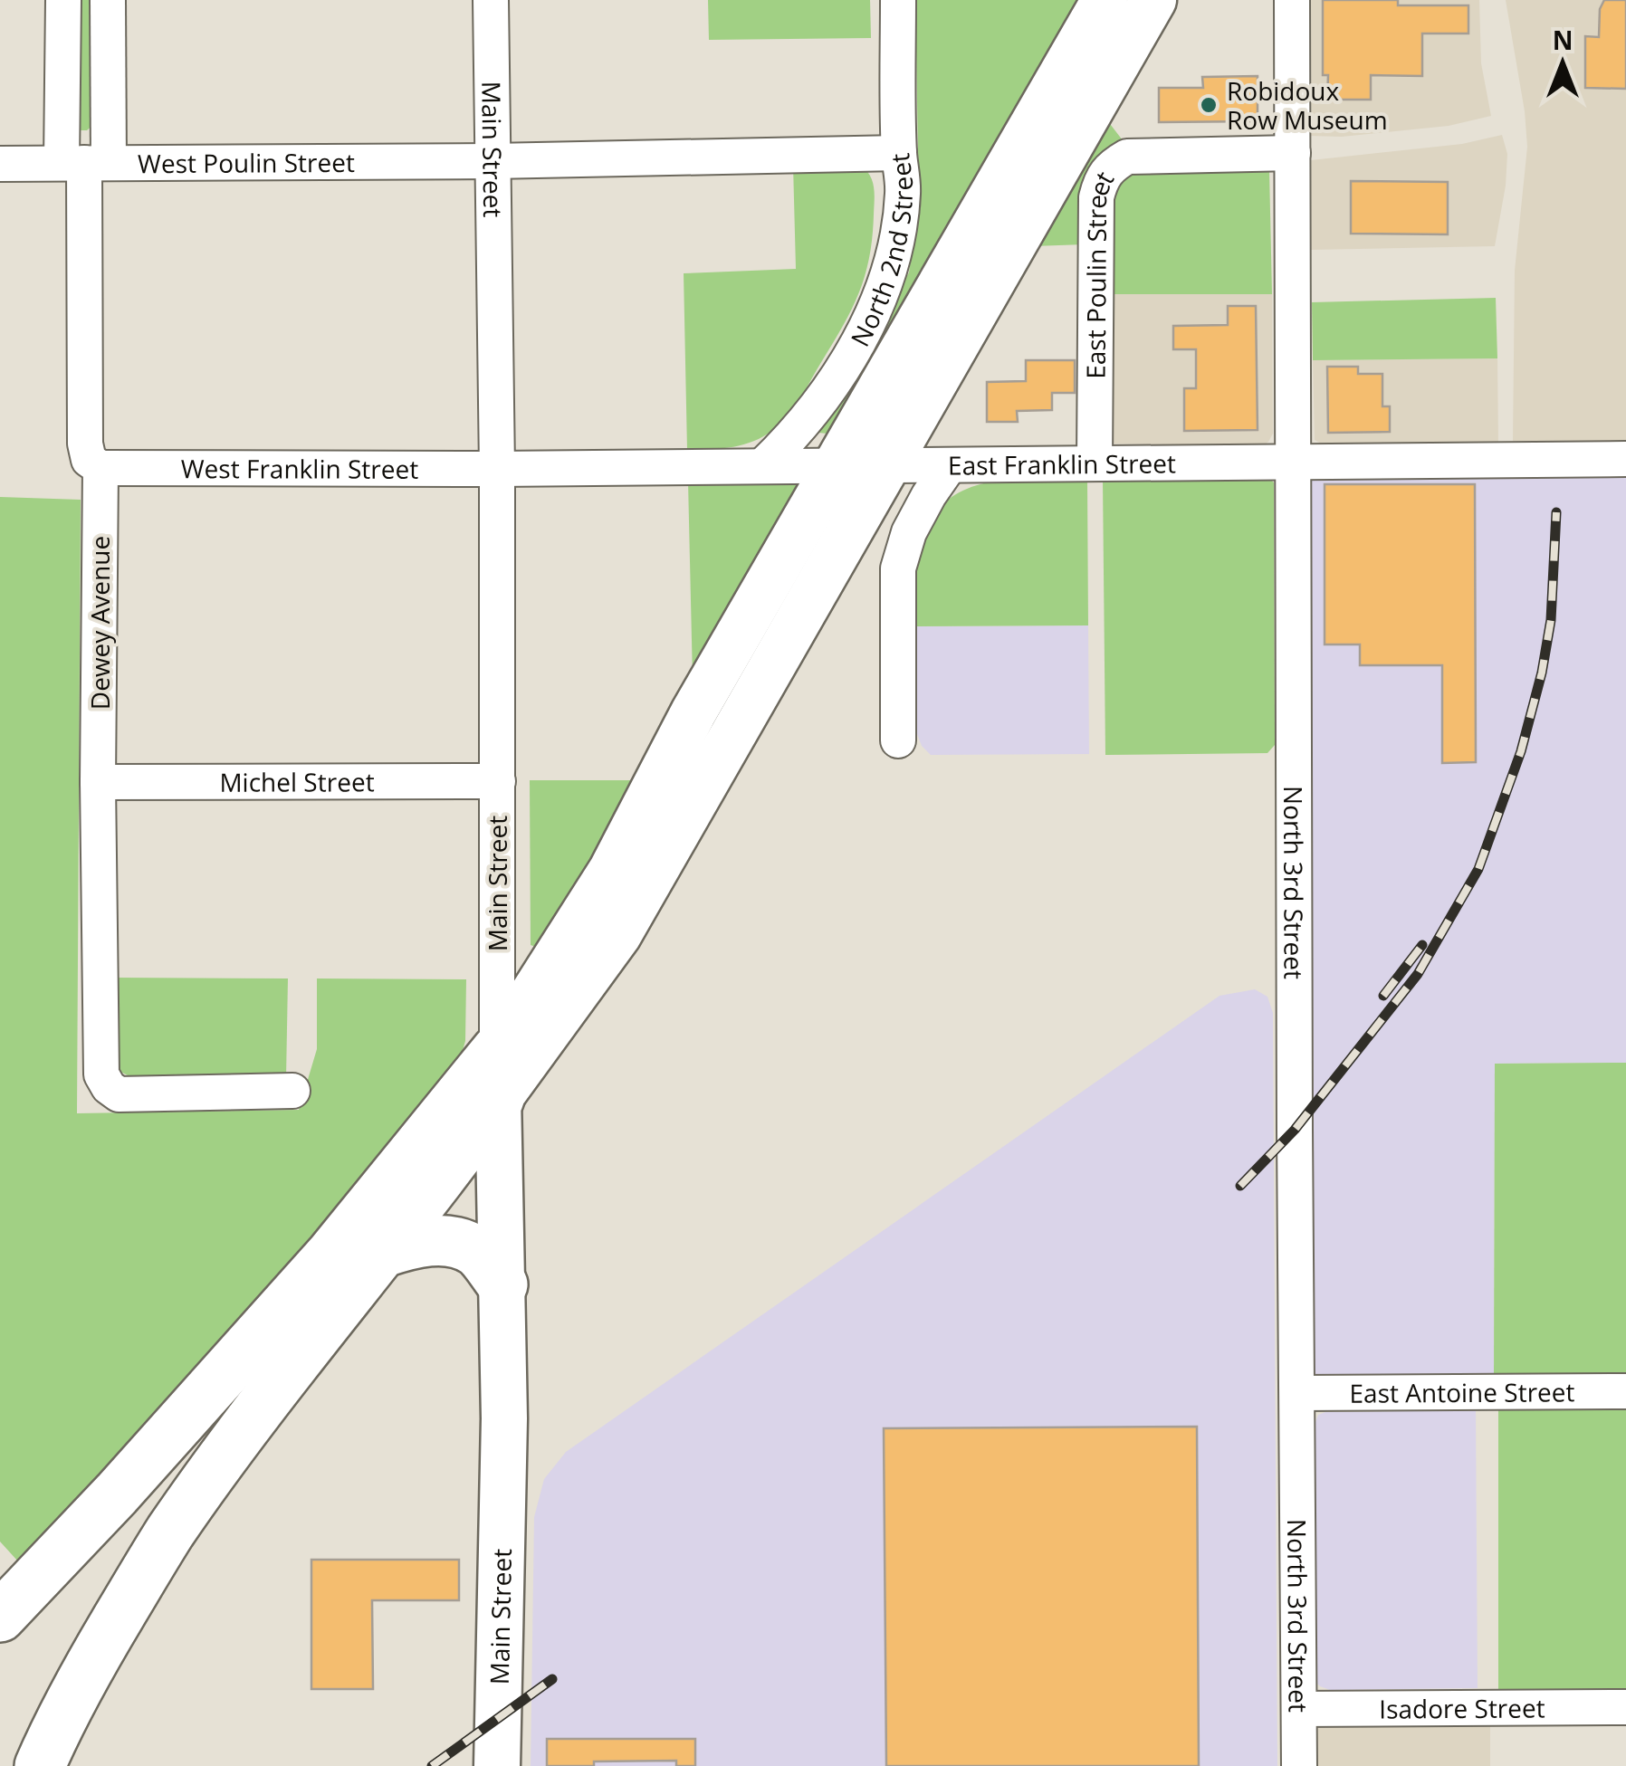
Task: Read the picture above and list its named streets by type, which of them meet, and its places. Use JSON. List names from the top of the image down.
{
  "streets": {
    "main road": ["Main Street"],
    "street": [
      "West Poulin Street",
      "North 2nd Street",
      "East Poulin Street",
      "East Franklin Street",
      "West Franklin Street",
      "Dewey Avenue",
      "Michel Street",
      "North 3rd Street",
      "East Antoine Street",
      "Isadore Street"
    ]
  },
  "crossings": [
    ["Main Street", "West Poulin Street"],
    ["Main Street", "East Franklin Street"],
    ["Main Street", "West Franklin Street"],
    ["Main Street", "Michel Street"],
    ["West Poulin Street", "Dewey Avenue"],
    ["North 2nd Street", "East Franklin Street"],
    ["East Poulin Street", "East Franklin Street"],
    ["East Poulin Street", "North 3rd Street"],
    ["East Franklin Street", "West Franklin Street"],
    ["East Franklin Street", "North 3rd Street"],
    ["West Franklin Street", "Dewey Avenue"],
    ["Dewey Avenue", "Michel Street"],
    ["North 3rd Street", "East Antoine Street"],
    ["North 3rd Street", "Isadore Street"]
  ],
  "places": ["Robidoux Row Museum"],
  "north": "top"
}
